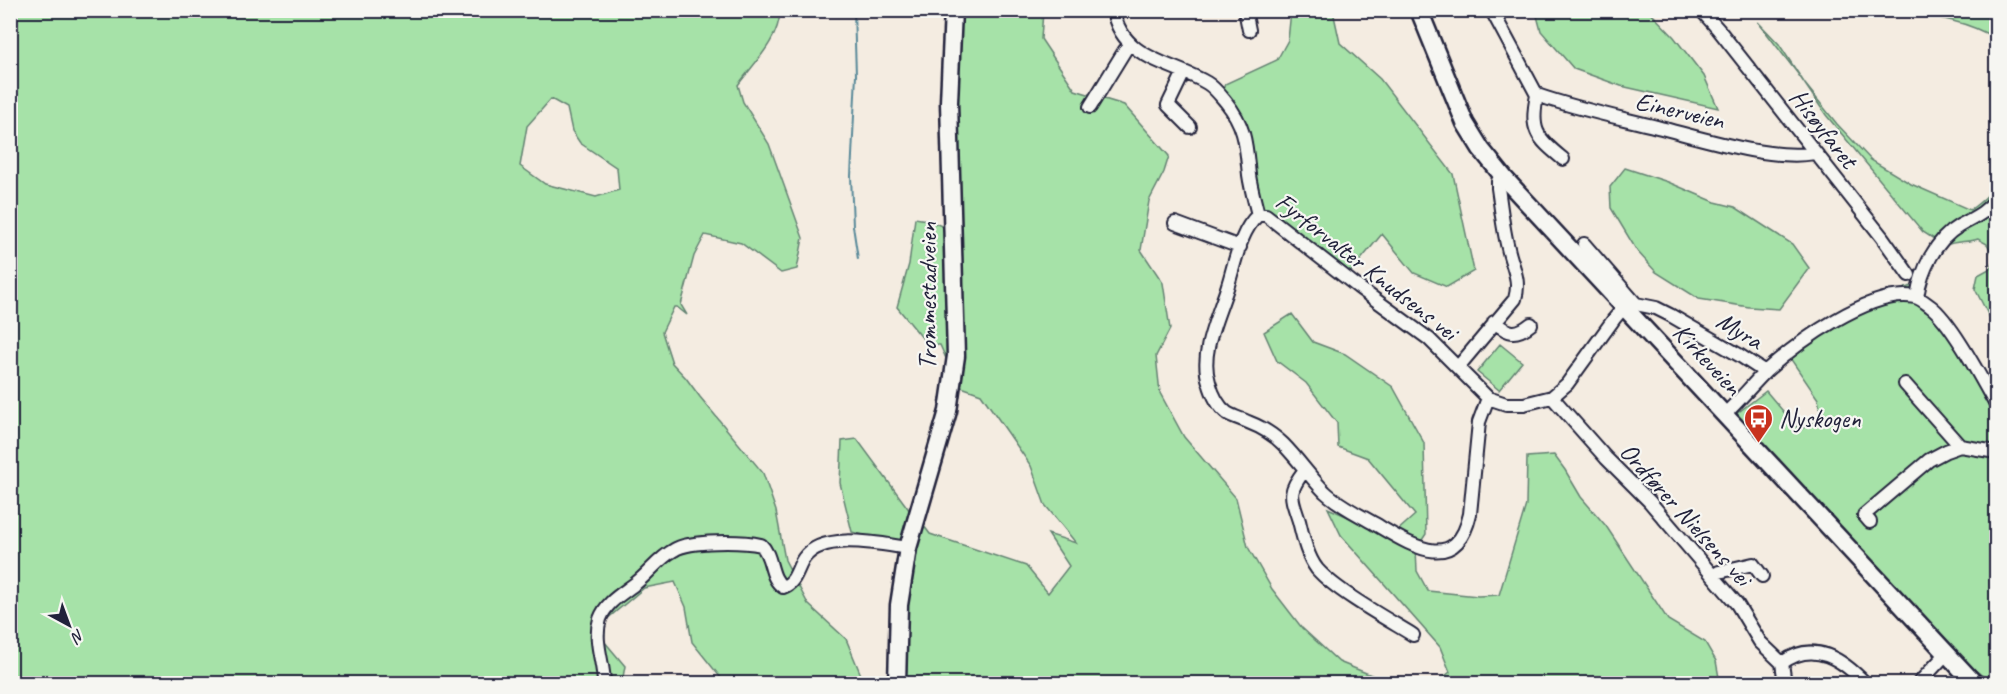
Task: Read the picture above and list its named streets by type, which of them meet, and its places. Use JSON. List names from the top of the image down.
{
  "streets": {
    "main road": ["Trommestadveien", "Kirkeveien"],
    "street": [
      "Einerveien",
      "Hisøyfaret",
      "Fyrforvalter Knudsens vei",
      "Myra",
      "Ordfører Nielsens vei"
    ]
  },
  "crossings": [
    ["Einerveien", "Hisøyfaret"],
    ["Fyrforvalter Knudsens vei", "Kirkeveien"],
    ["Myra", "Kirkeveien"]
  ],
  "places": {
    "bus stop": ["Nyskogen"]
  },
  "north": "bottom right"
}
